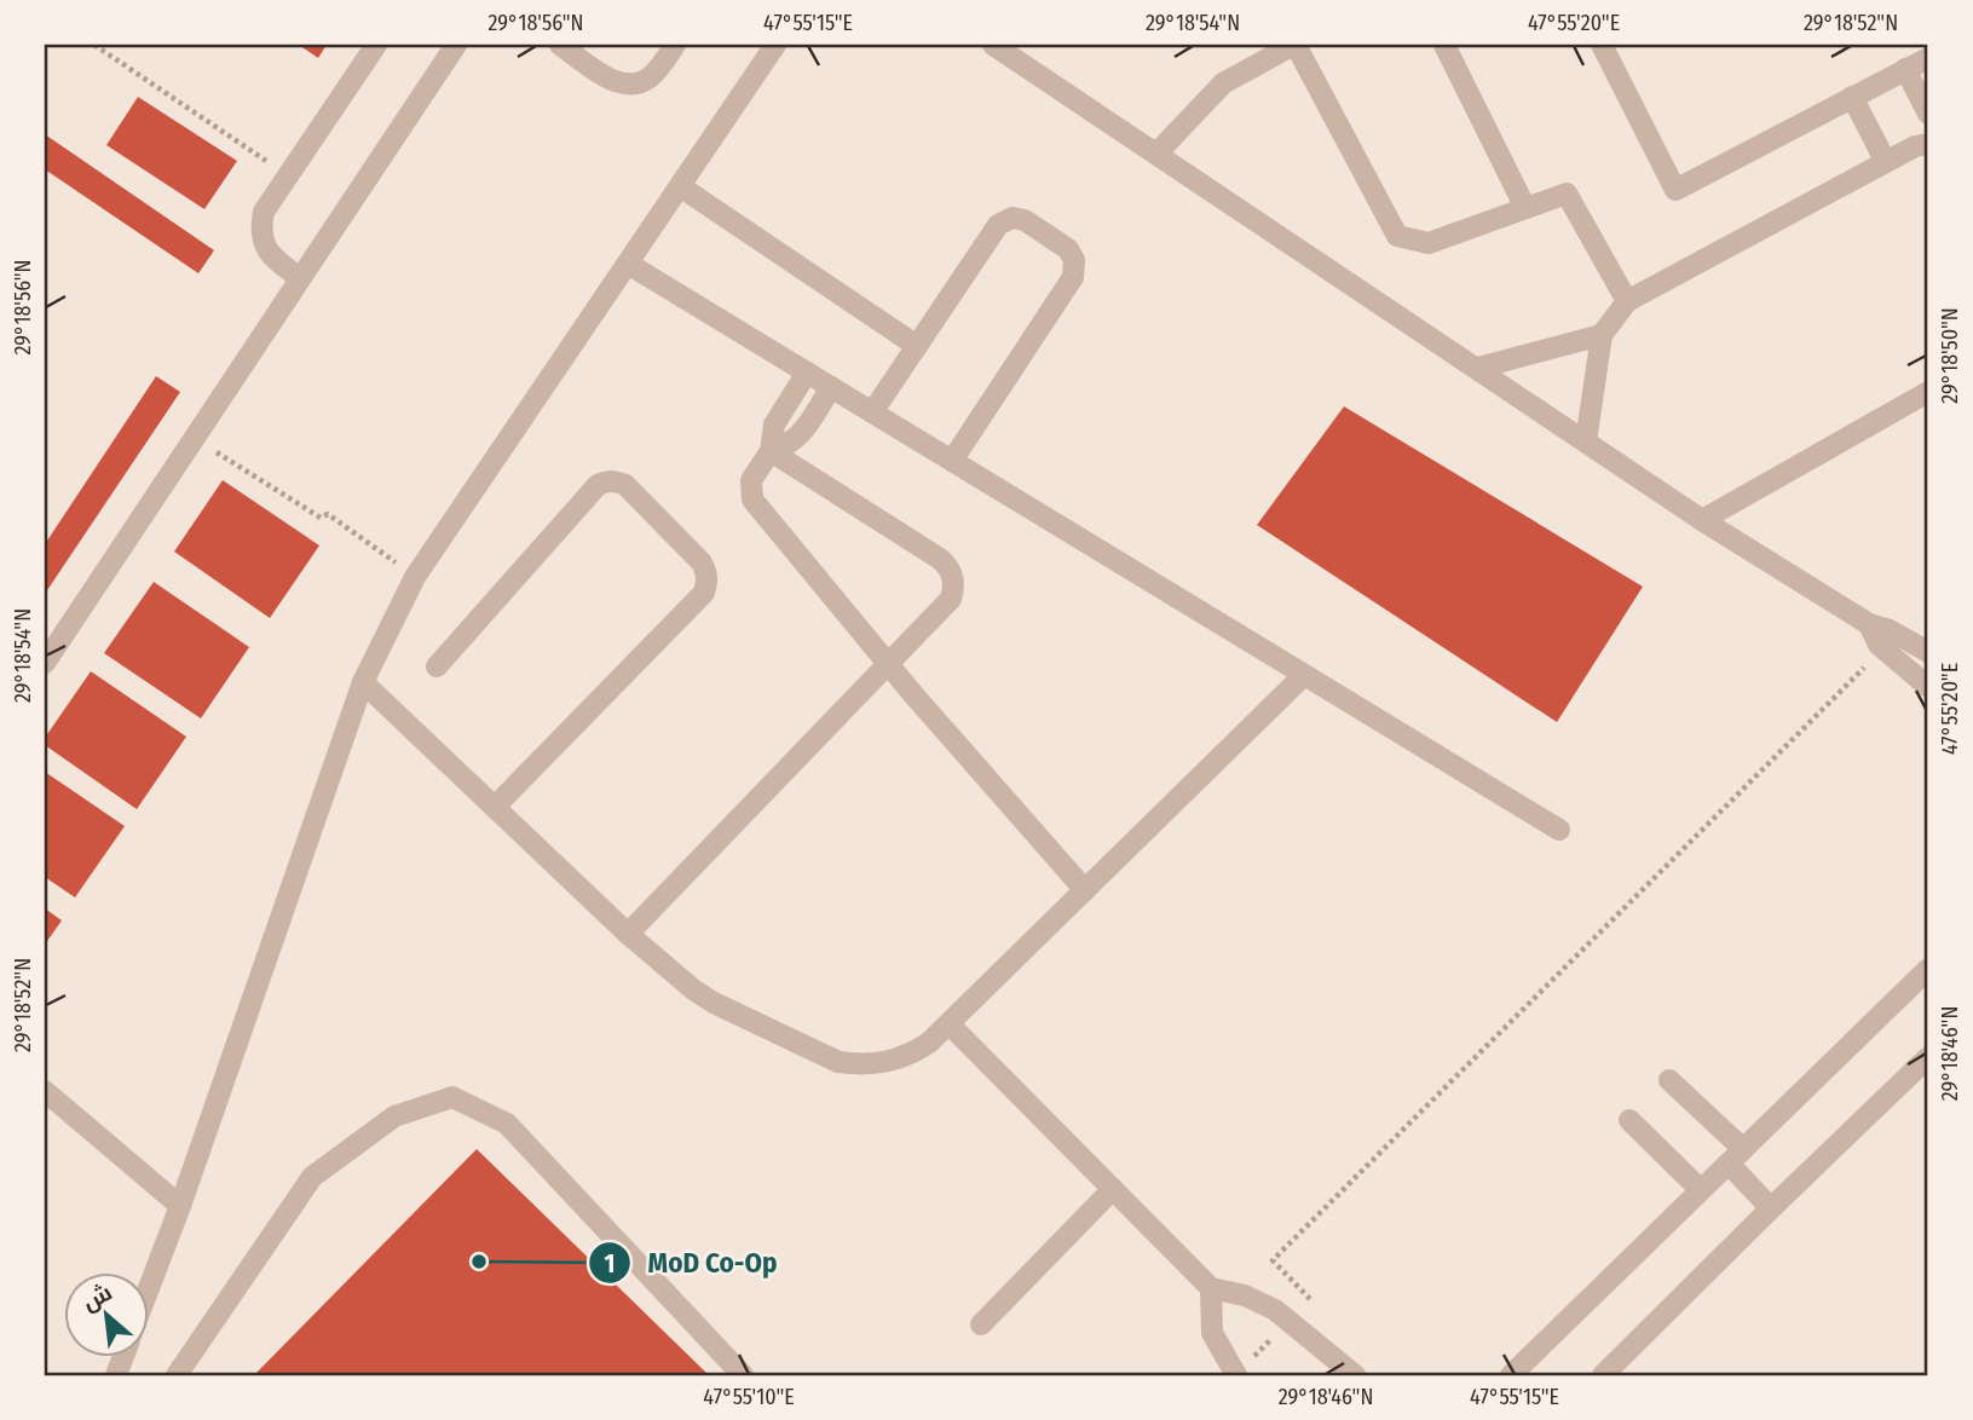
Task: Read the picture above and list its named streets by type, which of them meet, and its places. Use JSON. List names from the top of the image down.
{
  "places": ["MoD Co-Op"],
  "north": "top left",
  "coordinates": [
    "29°18'56\"N",
    "47°55'15\"E",
    "29°18'54\"N",
    "47°55'20\"E",
    "29°18'52\"N",
    "29°18'50\"N",
    "29°18'46\"N",
    "47°55'10\"E"
  ]
}
